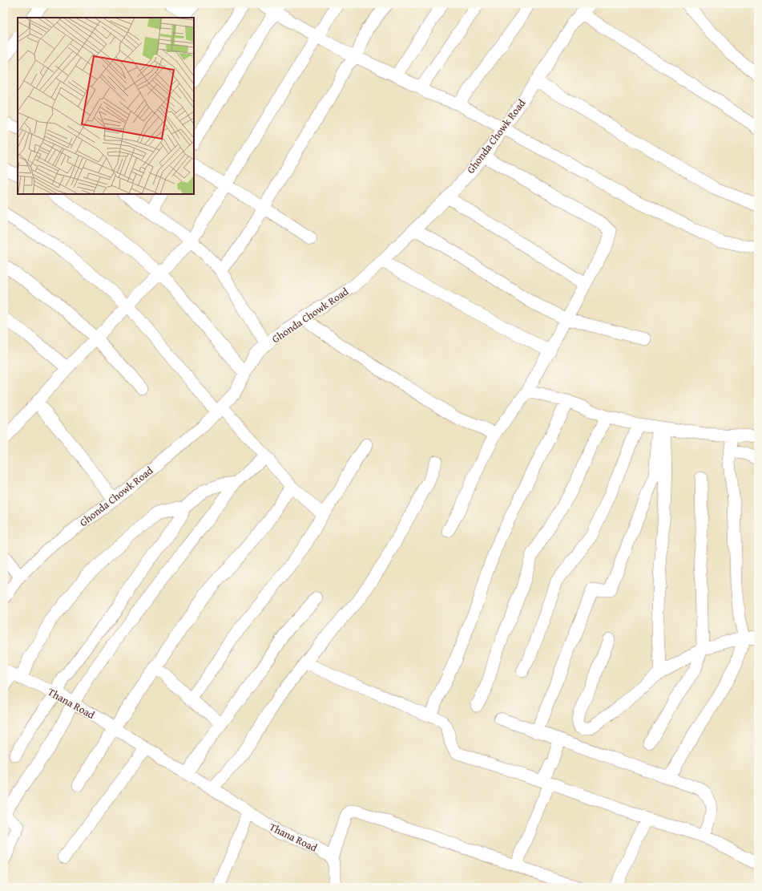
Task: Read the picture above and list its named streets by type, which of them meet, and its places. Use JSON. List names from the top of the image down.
{
  "streets": {
    "street": ["Ghonda Chowk Road", "Thana Road"]
  }
}
